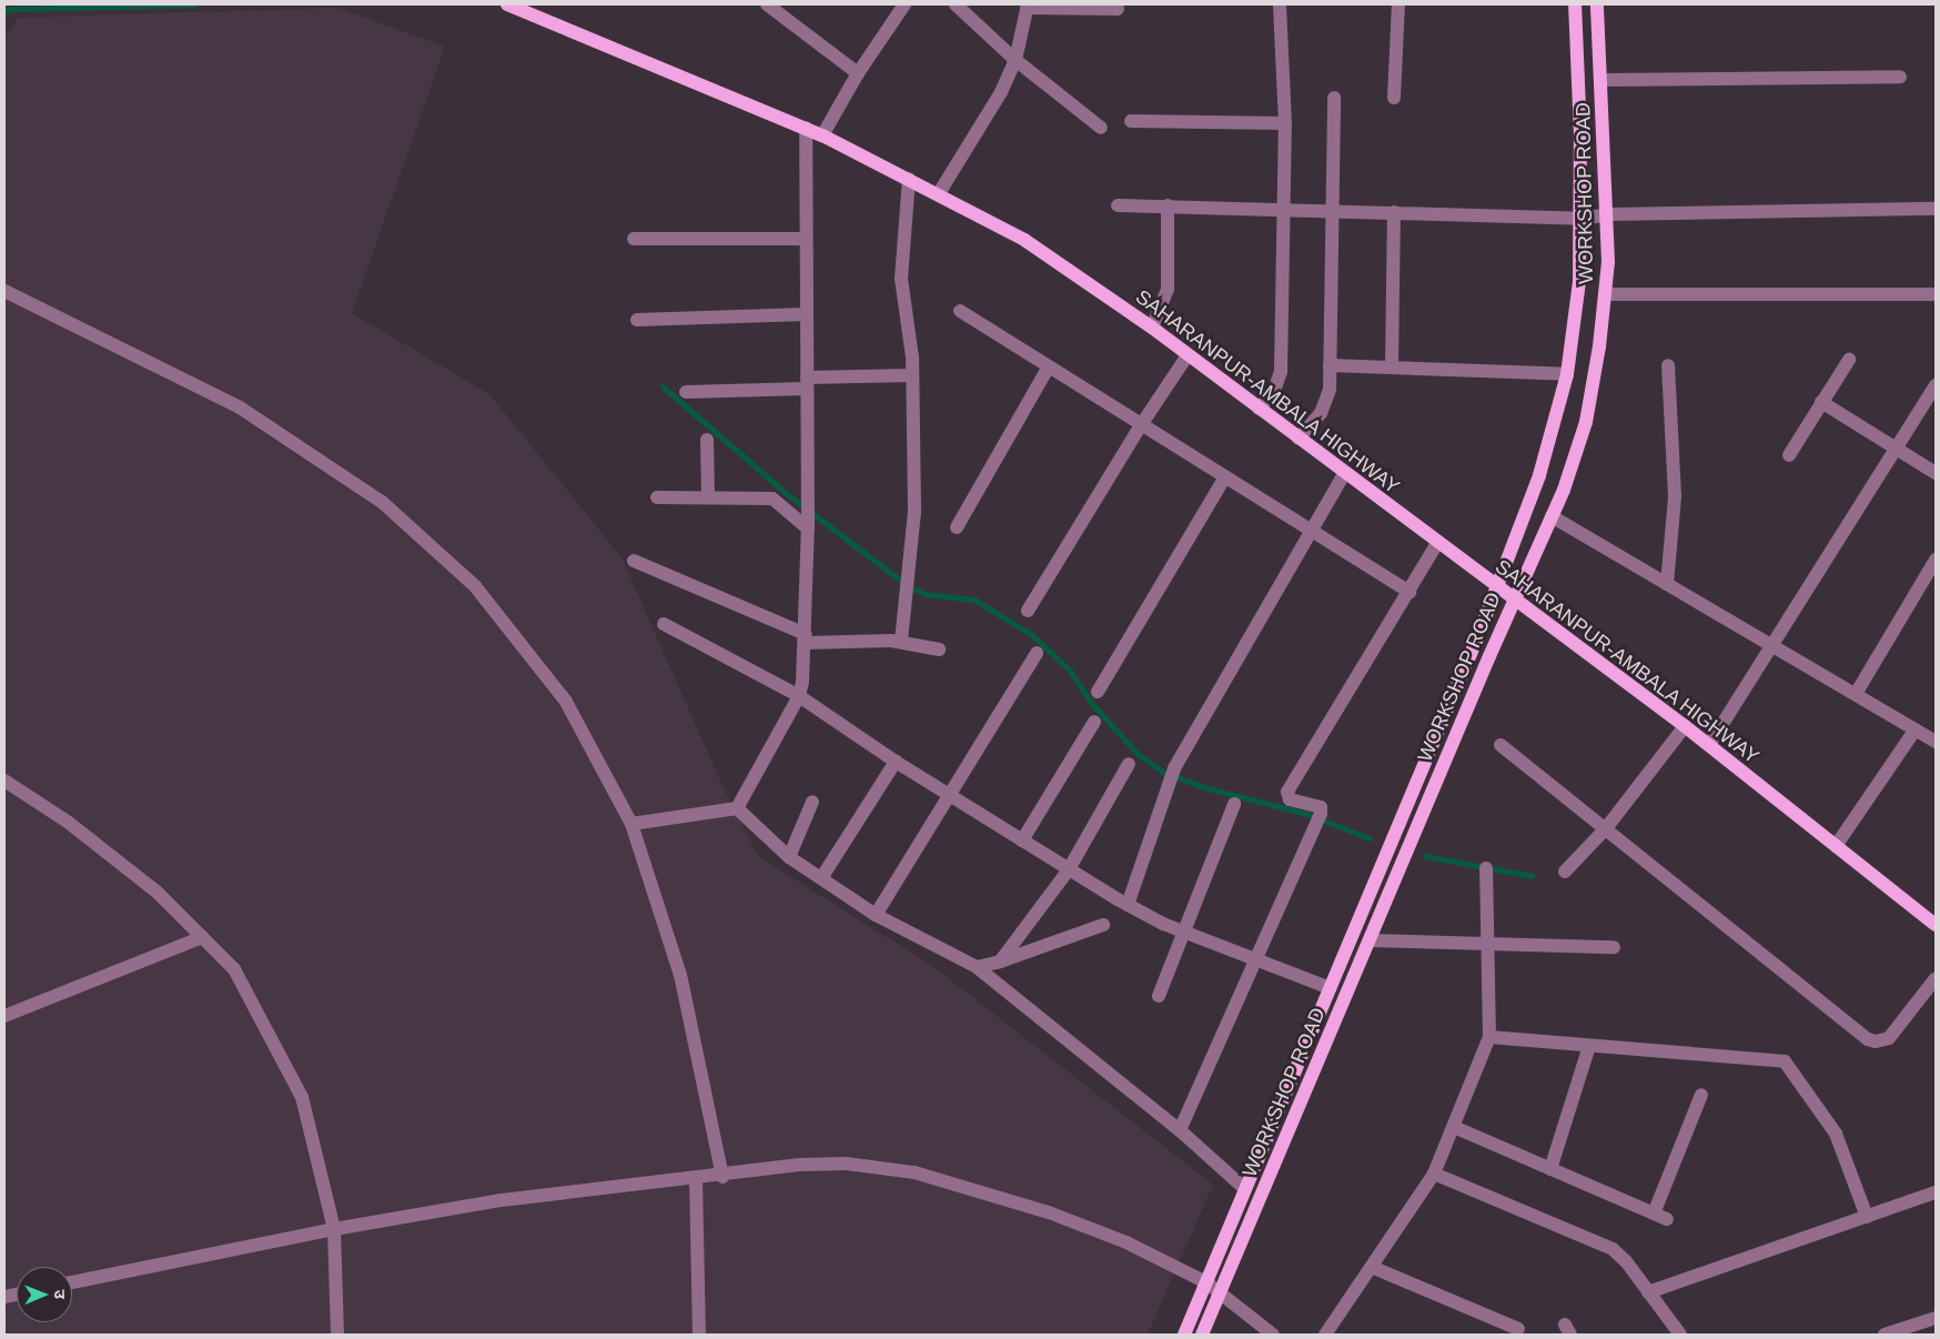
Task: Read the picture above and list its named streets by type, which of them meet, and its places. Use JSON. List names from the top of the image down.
{
  "streets": {
    "main road": ["WORKSHOP ROAD", "SAHARANPUR-AMBALA HIGHWAY"]
  },
  "crossings": [
    ["WORKSHOP ROAD", "SAHARANPUR-AMBALA HIGHWAY"]
  ],
  "north": "right"
}
